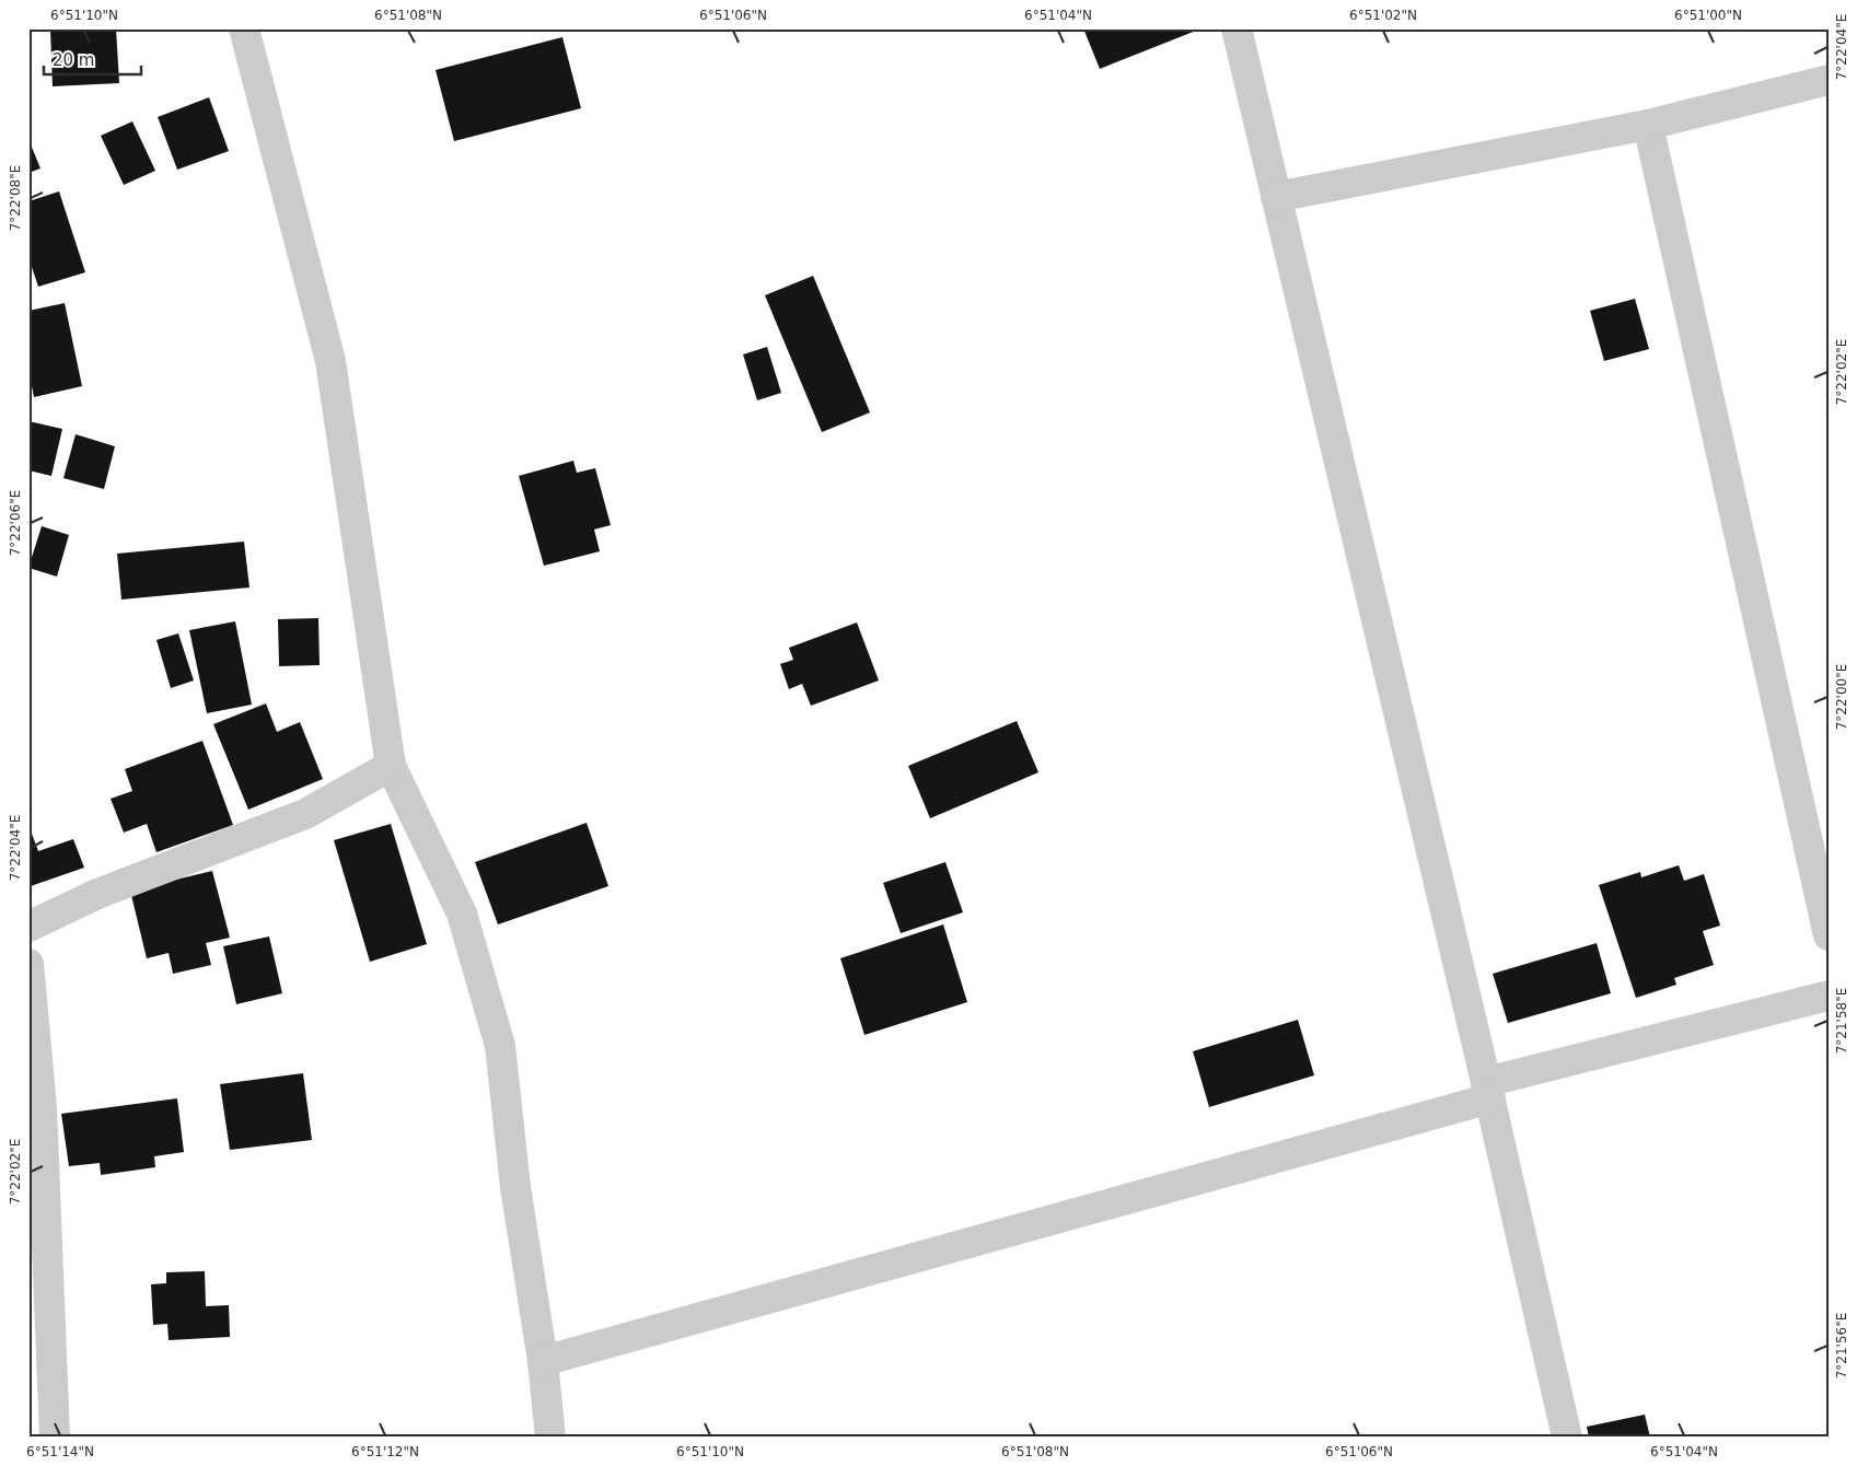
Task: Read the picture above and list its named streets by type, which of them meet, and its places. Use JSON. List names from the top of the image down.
{
  "scale_bar": "20 m",
  "coordinates": [
    "6°51'10\"N",
    "6°51'08\"N",
    "6°51'06\"N",
    "6°51'04\"N",
    "6°51'02\"N",
    "6°51'00\"N",
    "7°22'04\"E",
    "7°22'08\"E",
    "7°22'02\"E",
    "7°22'06\"E",
    "7°22'00\"E",
    "7°21'58\"E",
    "7°21'56\"E",
    "6°51'14\"N",
    "6°51'12\"N"
  ]
}
